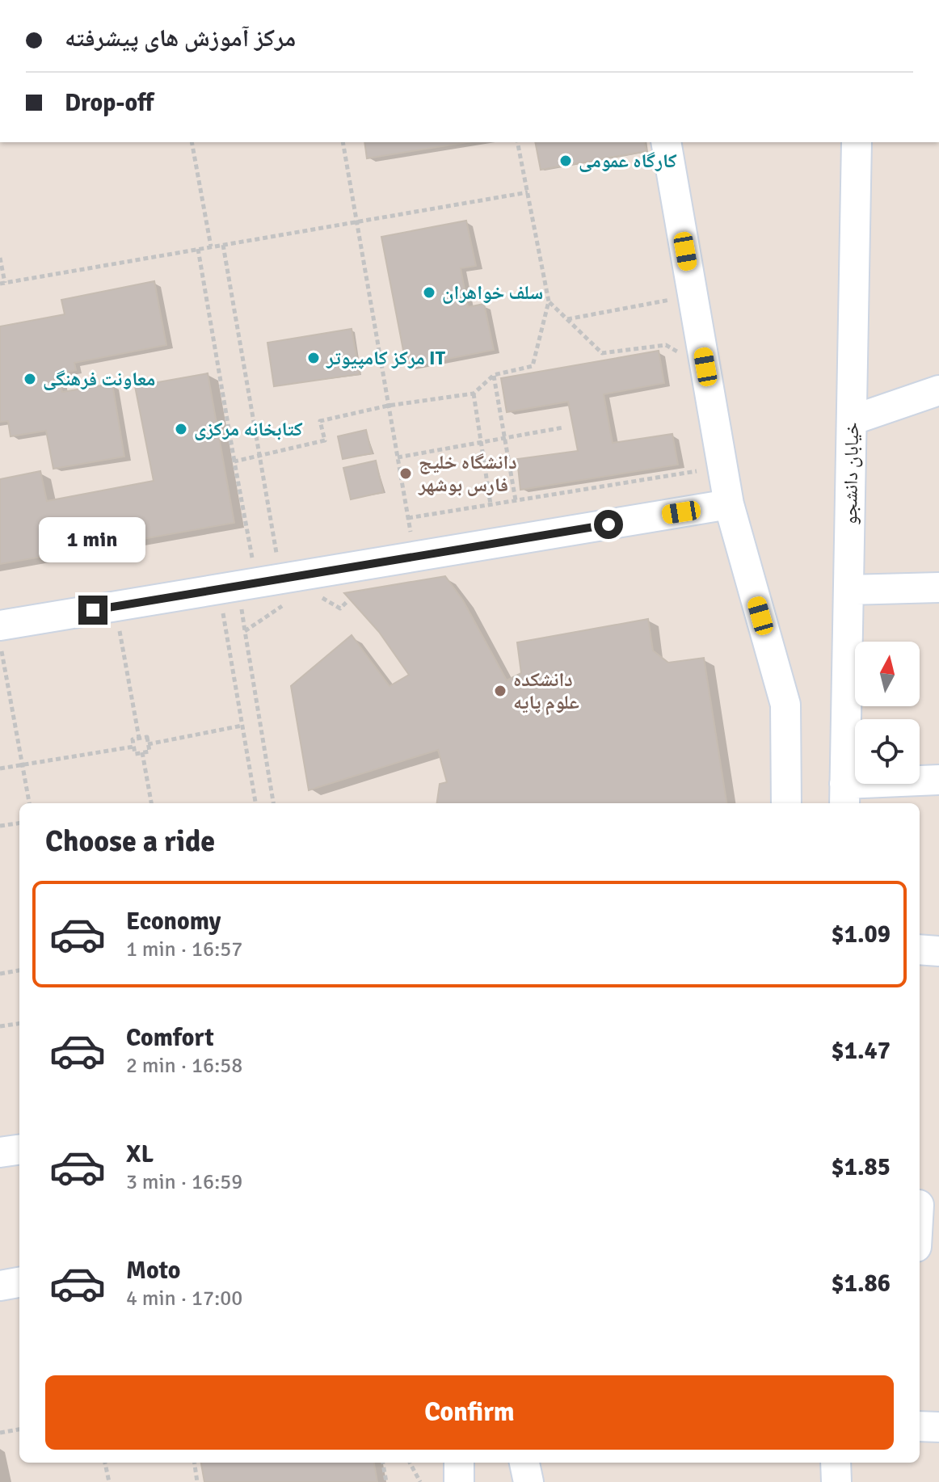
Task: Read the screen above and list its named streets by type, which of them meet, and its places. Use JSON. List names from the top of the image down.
{
  "streets": {
    "street": ["خیابان دانشجو"]
  },
  "places": [
    "کارگاه عمومی",
    "سلف خواهران",
    "مرکز کامپیوتر IT",
    "معاونت فرهنگی",
    "کتابخانه مرکزی",
    "دانشگاه خلیج فارس بوشهر",
    "دانشکده علوم پایه"
  ],
  "north": "top",
  "page": {
    "banner": ["مرکز آموزش های پیشرفته", "Drop-off"],
    "bubble": "1 min",
    "heading": "Choose a ride",
    "list": [
      {
        "name": "Economy",
        "note": "1 min · 16:57",
        "value": "$1.09"
      },
      {
        "name": "Comfort",
        "note": "2 min · 16:58",
        "value": "$1.47"
      },
      {
        "name": "XL",
        "note": "3 min · 16:59",
        "value": "$1.85"
      },
      {
        "name": "Moto",
        "note": "4 min · 17:00",
        "value": "$1.86"
      }
    ],
    "buttons": "Confirm"
  }
}
